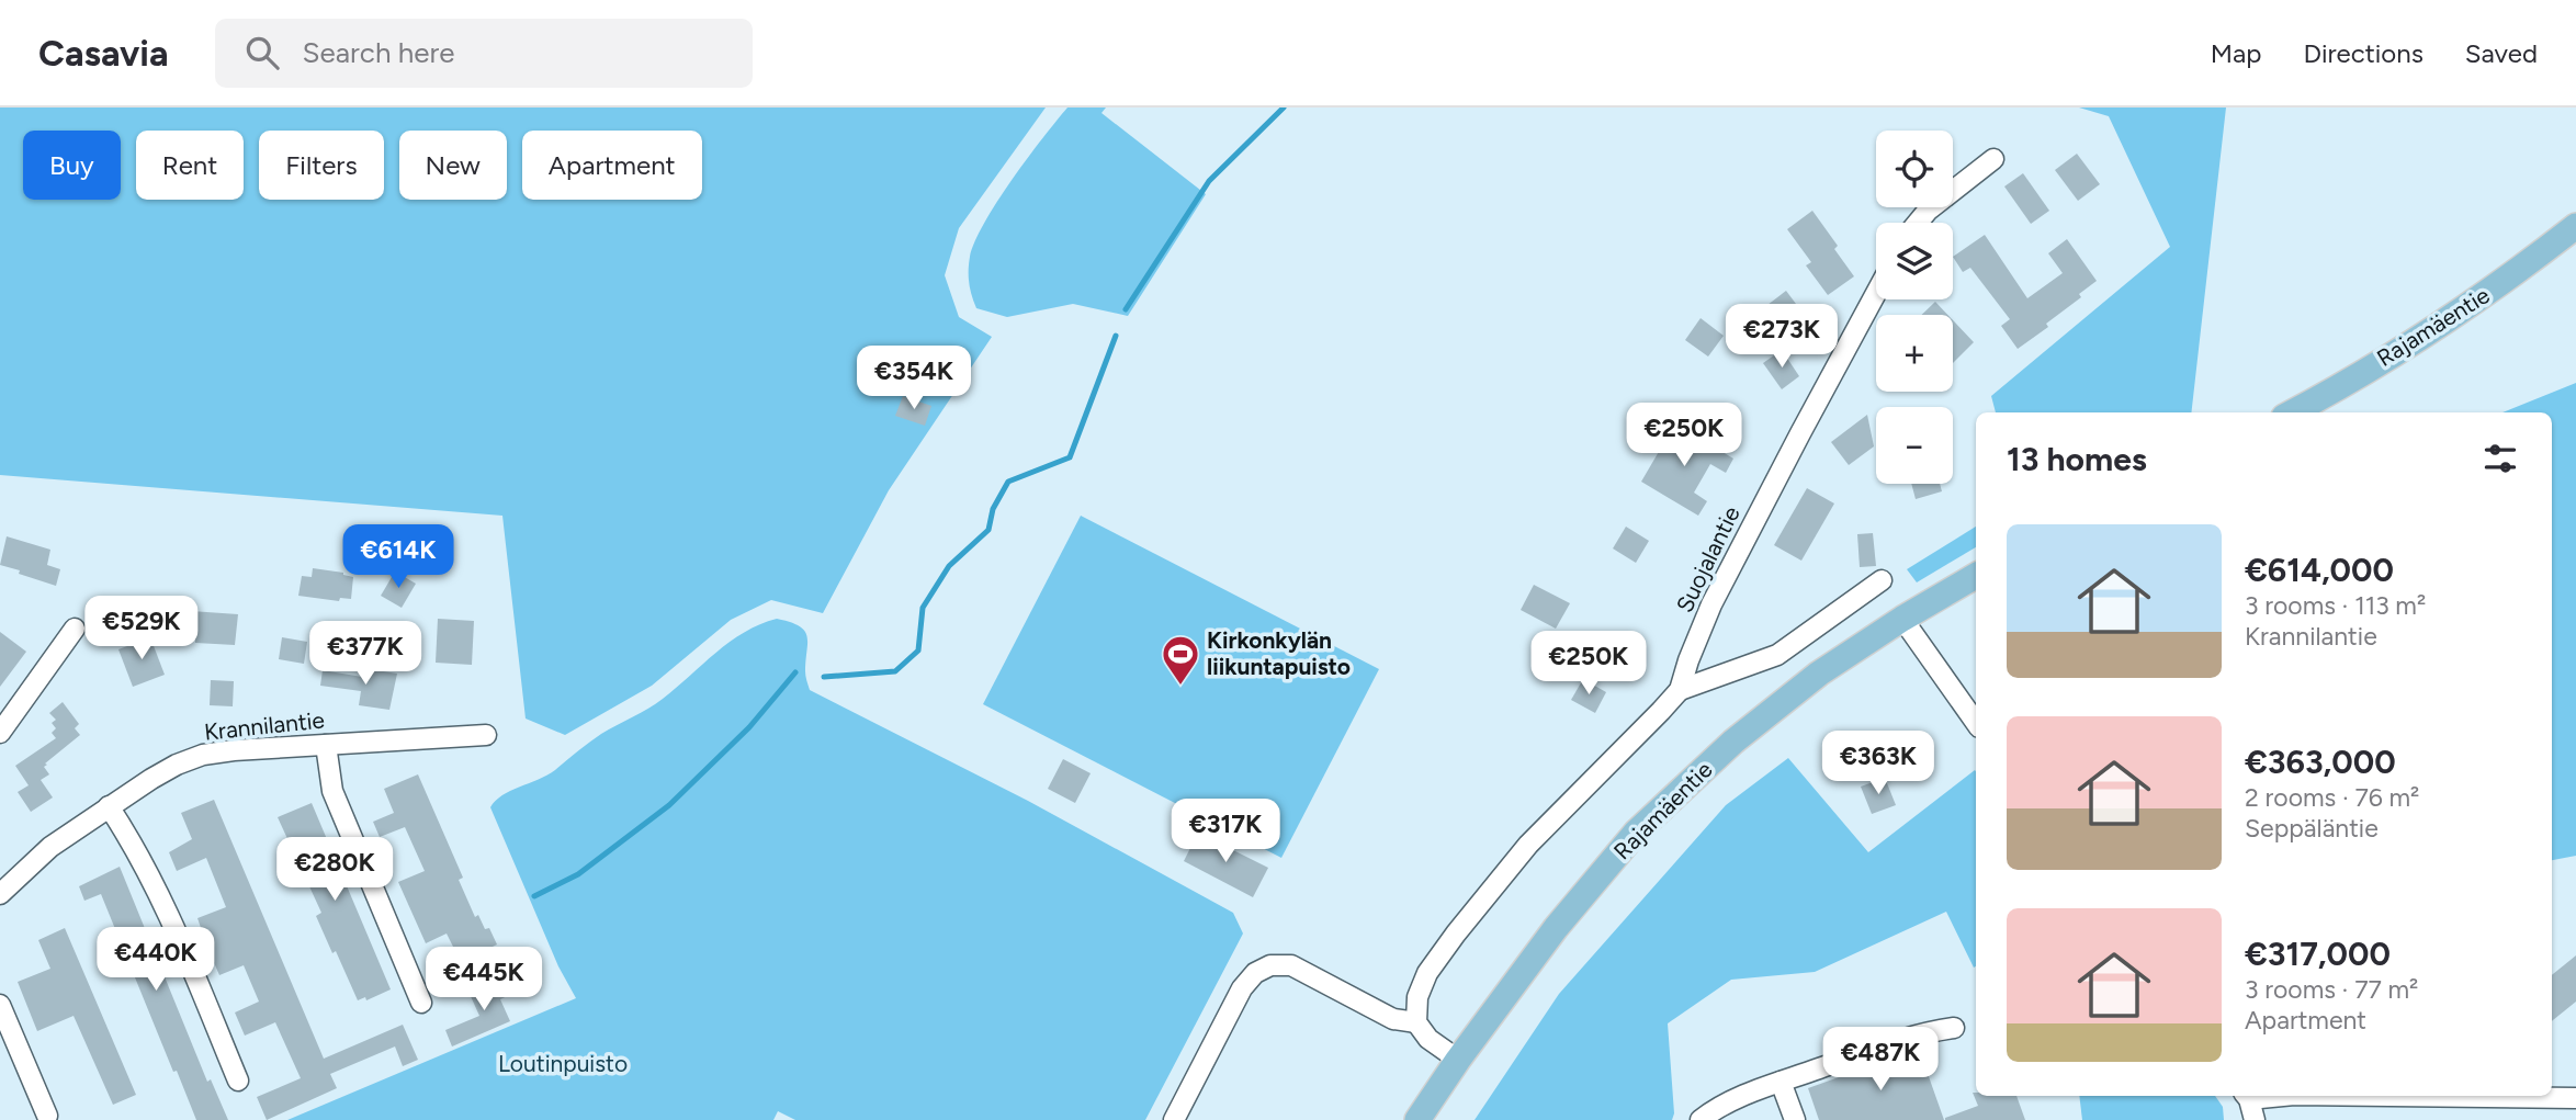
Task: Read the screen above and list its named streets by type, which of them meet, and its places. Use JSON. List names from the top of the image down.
{
  "streets": {
    "main road": ["Rajamäentie"],
    "street": ["Suojalantie", "Krannilantie"]
  },
  "parks": ["Loutinpuisto"],
  "places": {
    "sports": ["Kirkonkylän liikuntapuisto"]
  },
  "page": {
    "header": "Casavia",
    "search": "Search here",
    "nav": ["Map", "Directions", "Saved"],
    "map_buttons": ["+", "−"],
    "chip": [
      "Buy",
      "Rent",
      "Filters",
      "New",
      "Apartment"
    ],
    "price": [
      "€273K",
      "€354K",
      "€250K",
      "€614K",
      "€529K",
      "€377K",
      "€250K",
      "€363K",
      "€317K",
      "€280K",
      "€440K",
      "€445K",
      "€487K"
    ],
    "heading": "13 homes",
    "list": [
      {
        "name": "€614,000",
        "note": "3 rooms · 113 m² · Krannilantie"
      },
      {
        "name": "€363,000",
        "note": "2 rooms · 76 m² · Seppäläntie"
      },
      {
        "name": "€317,000",
        "note": "3 rooms · 77 m² · Apartment"
      }
    ]
  }
}
